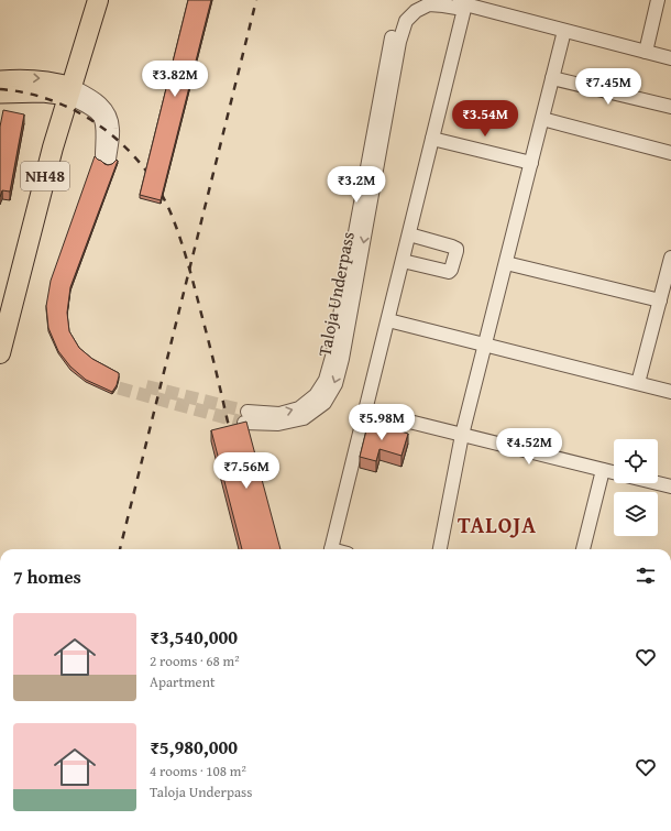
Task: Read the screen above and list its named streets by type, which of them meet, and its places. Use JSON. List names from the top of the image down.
{
  "streets": {
    "highway": ["NH48"],
    "street": ["Taloja Underpass"]
  },
  "districts": ["TALOJA"],
  "page": {
    "price": [
      "₹3.82M",
      "₹7.45M",
      "₹3.54M",
      "₹3.2M",
      "₹5.98M",
      "₹4.52M",
      "₹7.56M"
    ],
    "heading": "7 homes",
    "list": [
      {
        "name": "₹3,540,000",
        "note": "2 rooms · 68 m² · Apartment"
      },
      {
        "name": "₹5,980,000",
        "note": "4 rooms · 108 m² · Taloja Underpass"
      }
    ]
  }
}
